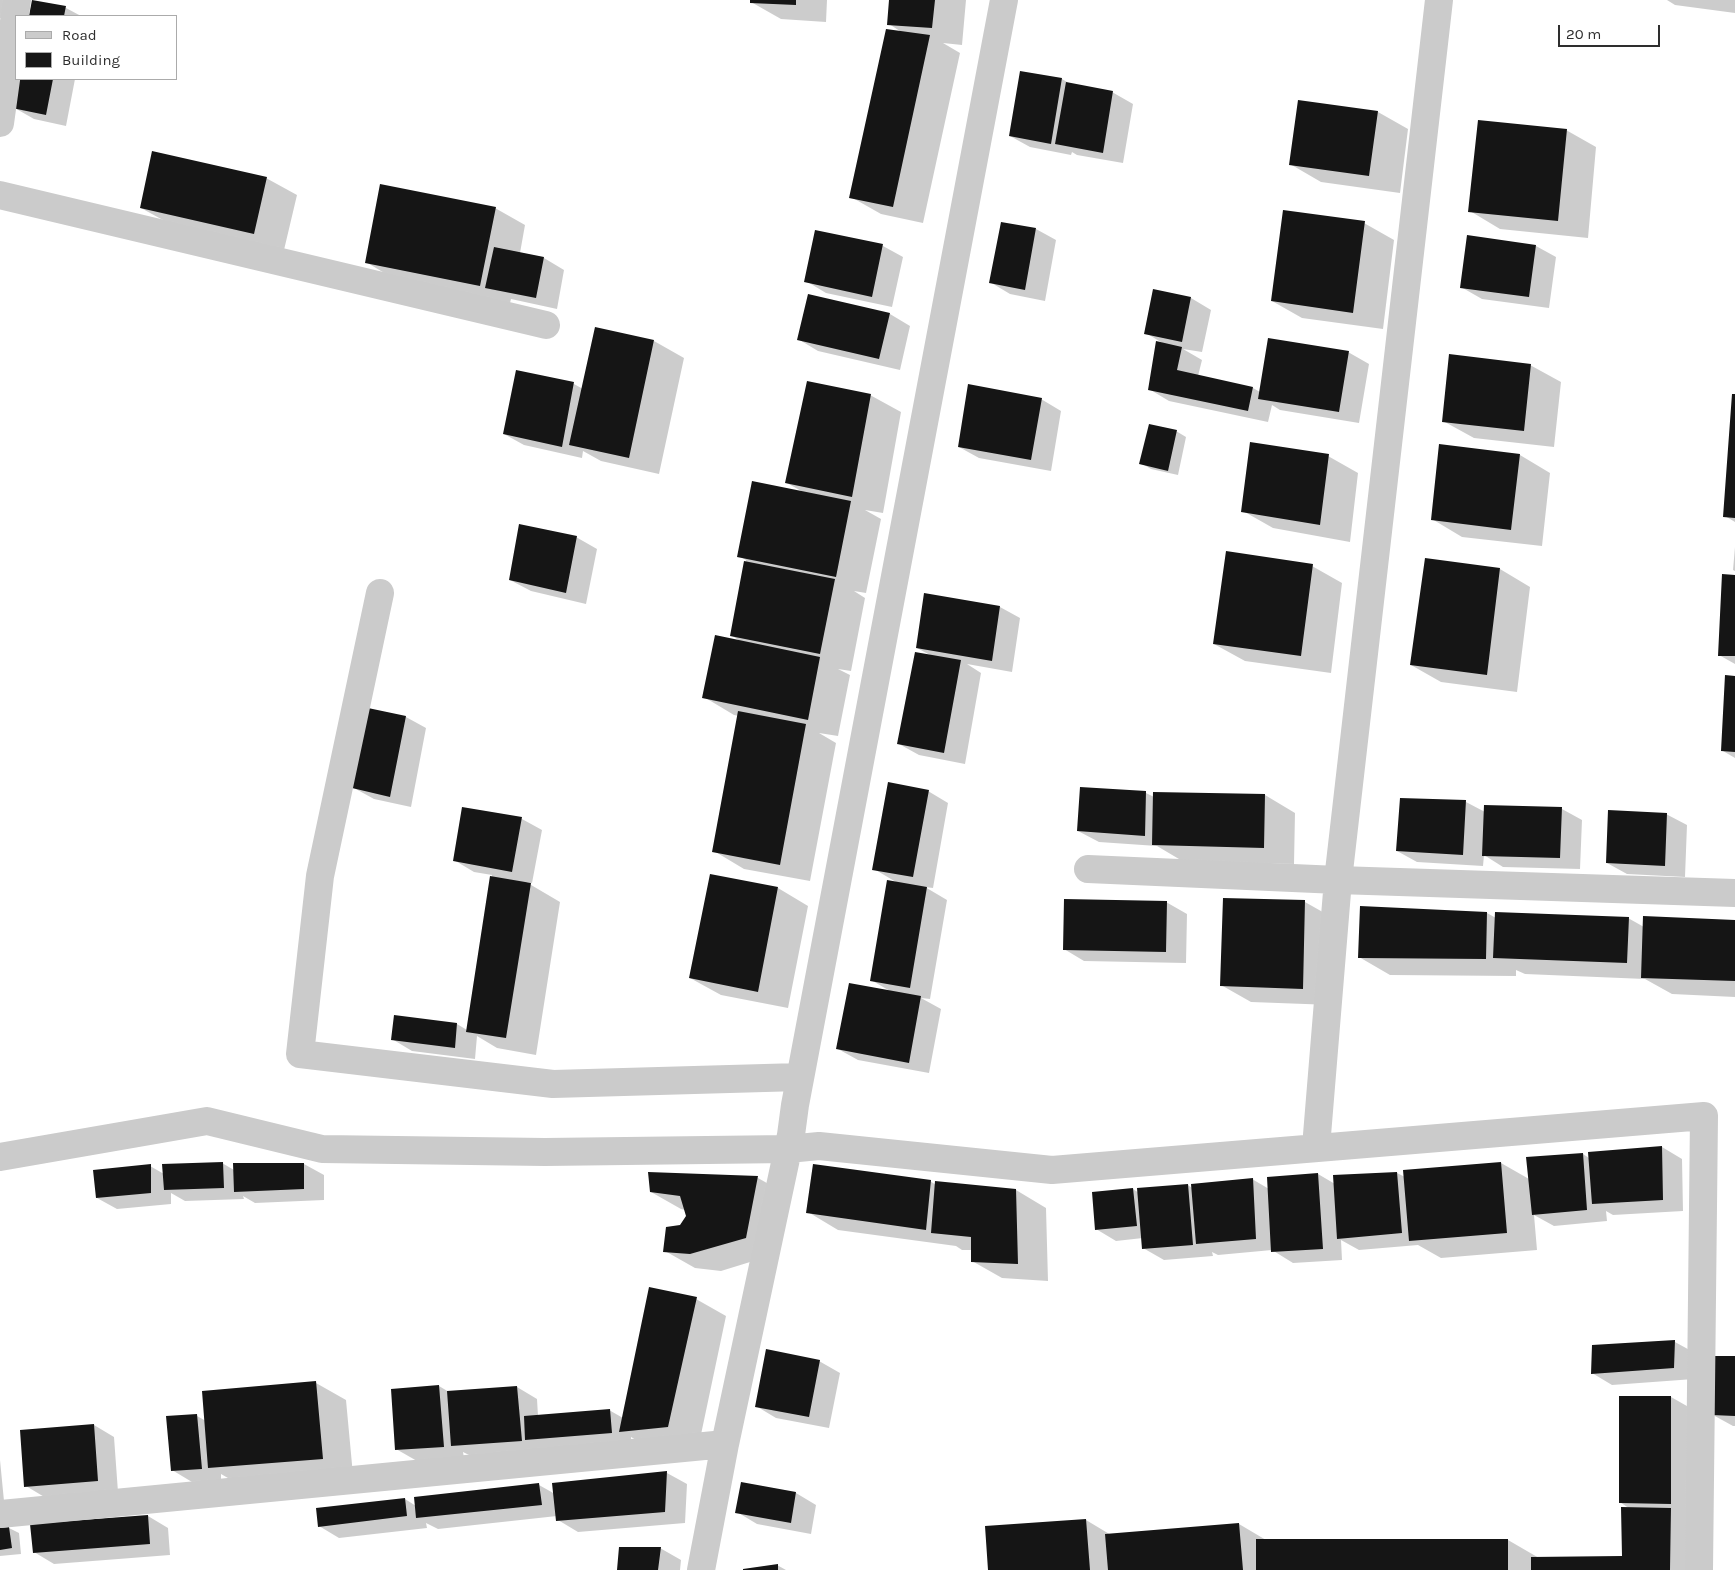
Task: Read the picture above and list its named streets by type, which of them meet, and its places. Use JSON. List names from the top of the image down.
{
  "legend": ["Road", "Building"],
  "scale_bar": "20 m"
}
